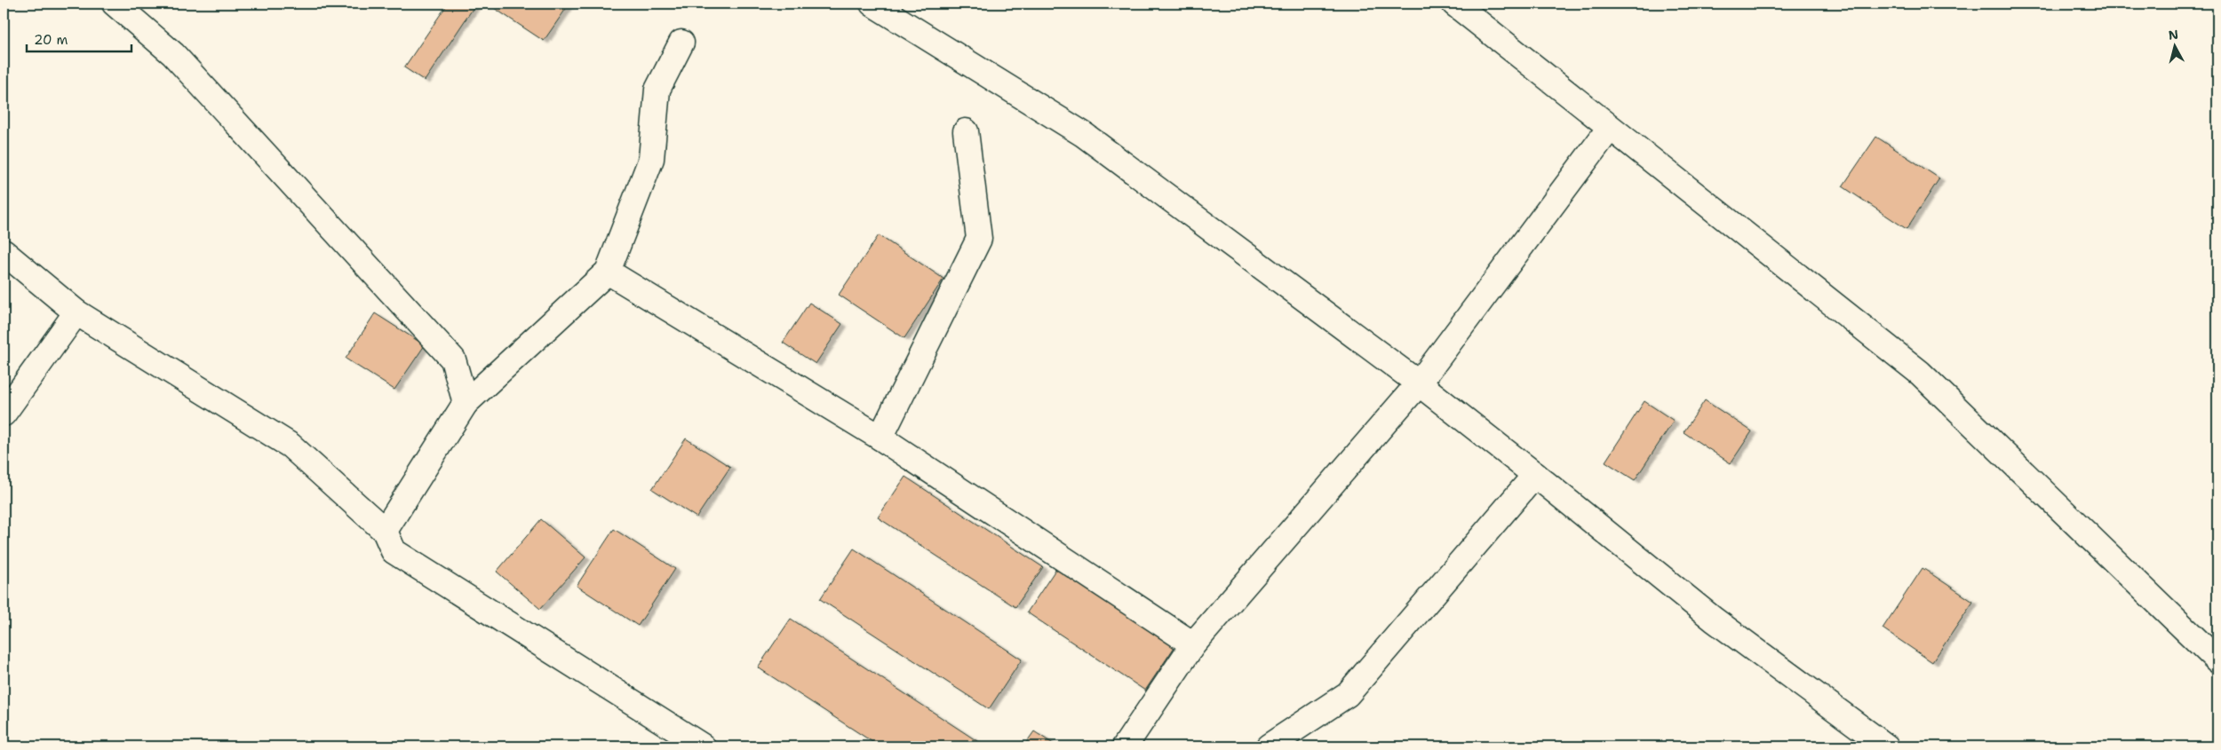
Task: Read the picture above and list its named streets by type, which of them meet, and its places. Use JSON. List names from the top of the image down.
{
  "scale_bar": "20 m",
  "north": "top"
}
